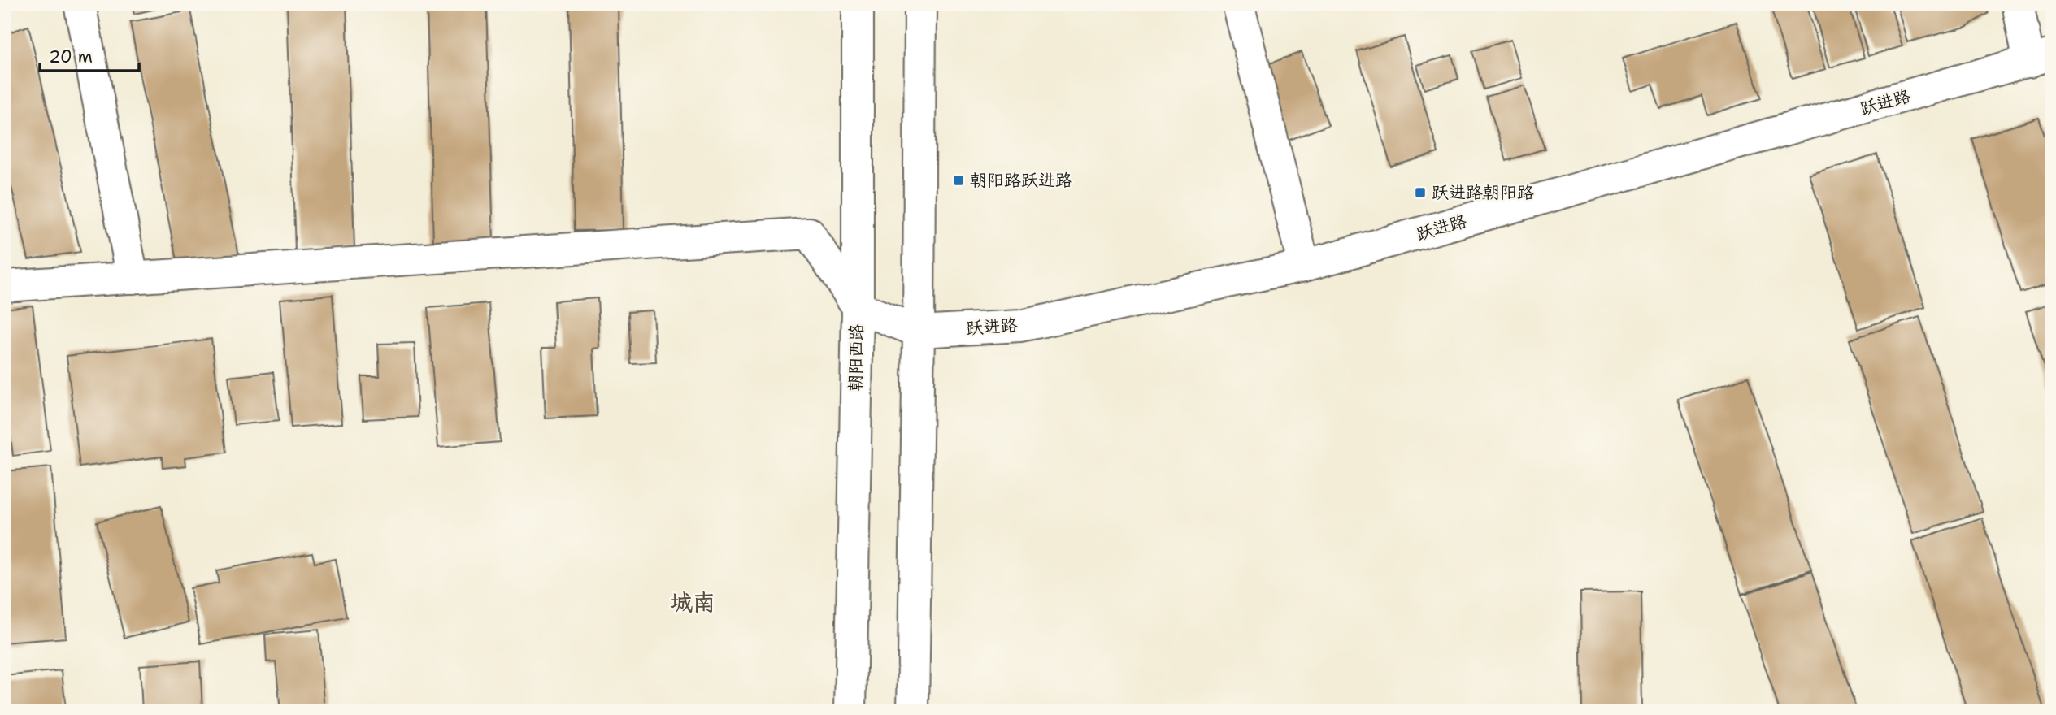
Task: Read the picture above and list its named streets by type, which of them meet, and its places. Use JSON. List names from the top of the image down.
{
  "streets": {
    "street": ["跃进路", "朝阳西路"]
  },
  "crossings": [
    ["跃进路", "朝阳西路"]
  ],
  "districts": ["城南"],
  "places": {
    "transit": ["朝阳路跃进路", "跃进路朝阳路"]
  },
  "scale_bar": "20 m"
}
